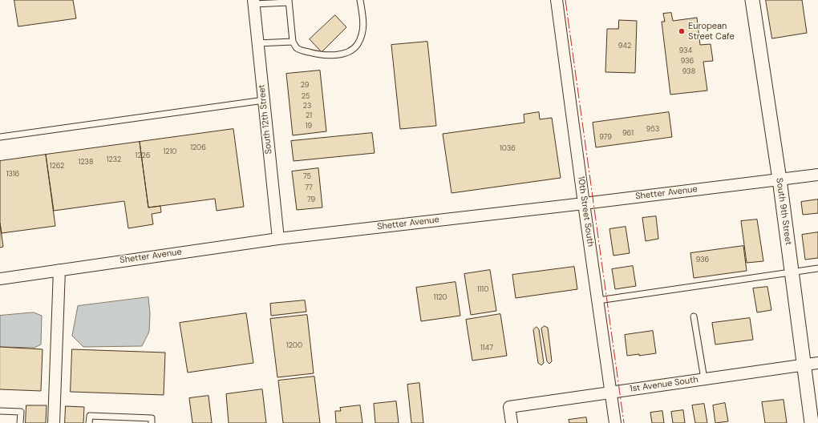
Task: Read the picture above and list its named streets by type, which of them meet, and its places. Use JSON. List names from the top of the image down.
{
  "streets": {
    "street": [
      "South 12th Street",
      "Shetter Avenue",
      "10th Street South",
      "South 9th Street",
      "1st Avenue South"
    ]
  },
  "crossings": [
    ["South 12th Street", "Shetter Avenue"],
    ["Shetter Avenue", "10th Street South"],
    ["Shetter Avenue", "South 9th Street"],
    ["10th Street South", "1st Avenue South"],
    ["South 9th Street", "1st Avenue South"]
  ],
  "places": ["European Street Cafe"],
  "house_numbers": [
    "942",
    "934",
    "936",
    "938",
    "29",
    "25",
    "23",
    "21",
    "19",
    "953",
    "961",
    "979",
    "1206",
    "1036",
    "1210",
    "1226",
    "1232",
    "1238",
    "1262",
    "1316",
    "75",
    "77",
    "79",
    "936",
    "1110",
    "1120",
    "1200",
    "1147"
  ]
}
